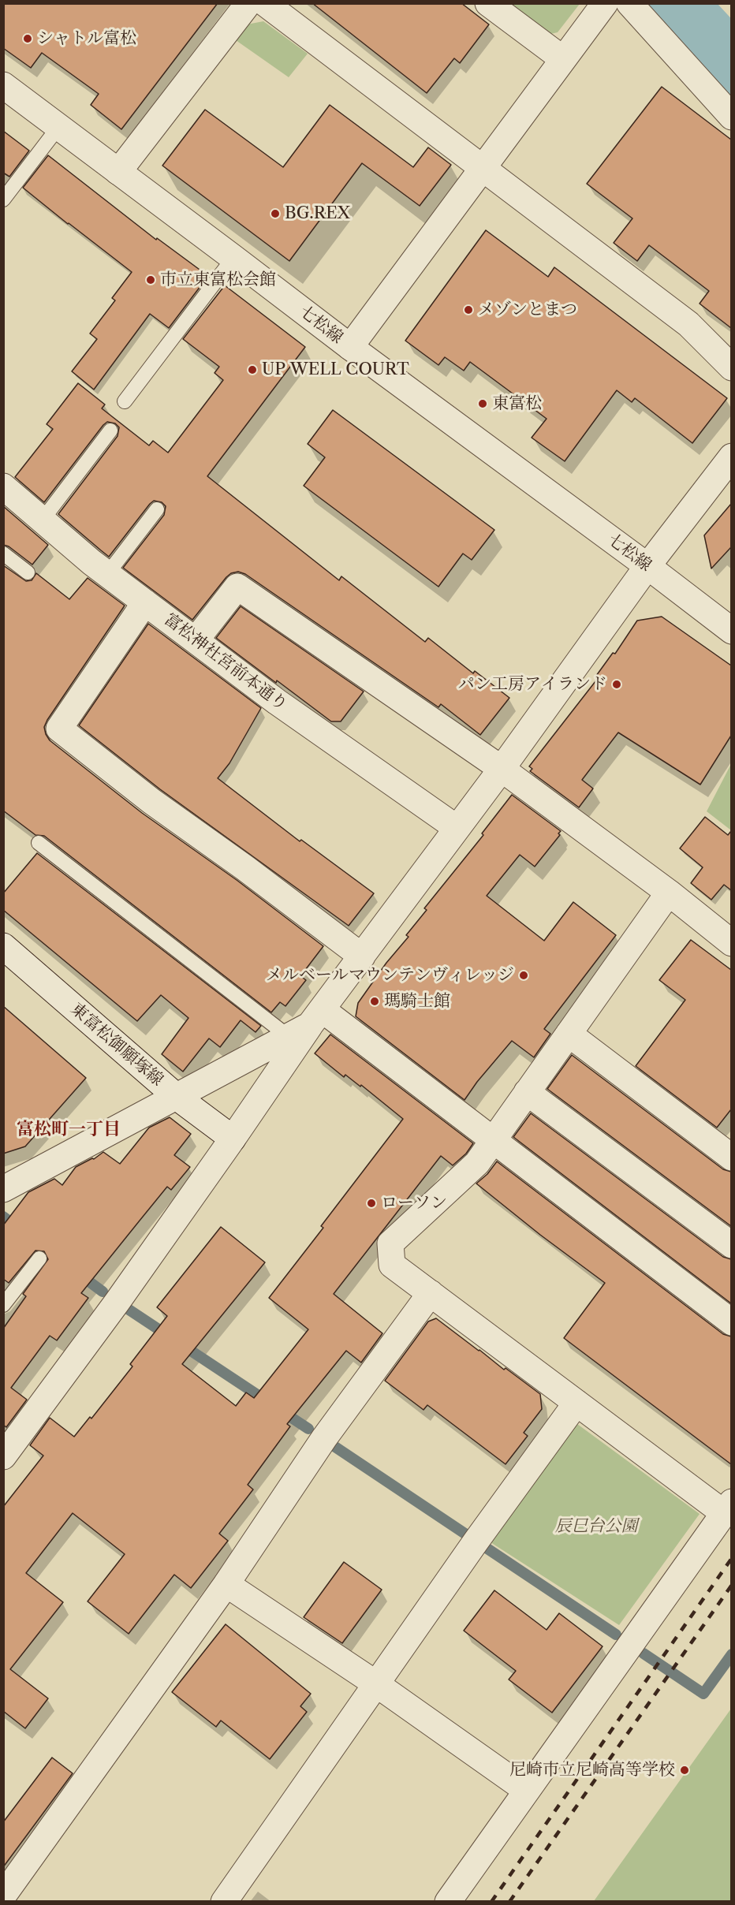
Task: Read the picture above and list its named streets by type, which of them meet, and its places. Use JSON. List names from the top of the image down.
{
  "streets": {
    "street": ["七松線", "富松神社宮前本通り", "東富松御願塚線"]
  },
  "districts": ["富松町一丁目"],
  "parks": ["辰巳台公園"],
  "places": [
    "シャトル富松",
    "BG.REX",
    "市立東富松会館",
    "メゾンとまつ",
    "UP WELL COURT",
    "東富松",
    "パン工房アイランド",
    "メルベールマウンテンヴィレッジ",
    "瑪騎士館",
    "ローソン",
    "尼崎市立尼崎高等学校"
  ]
}
